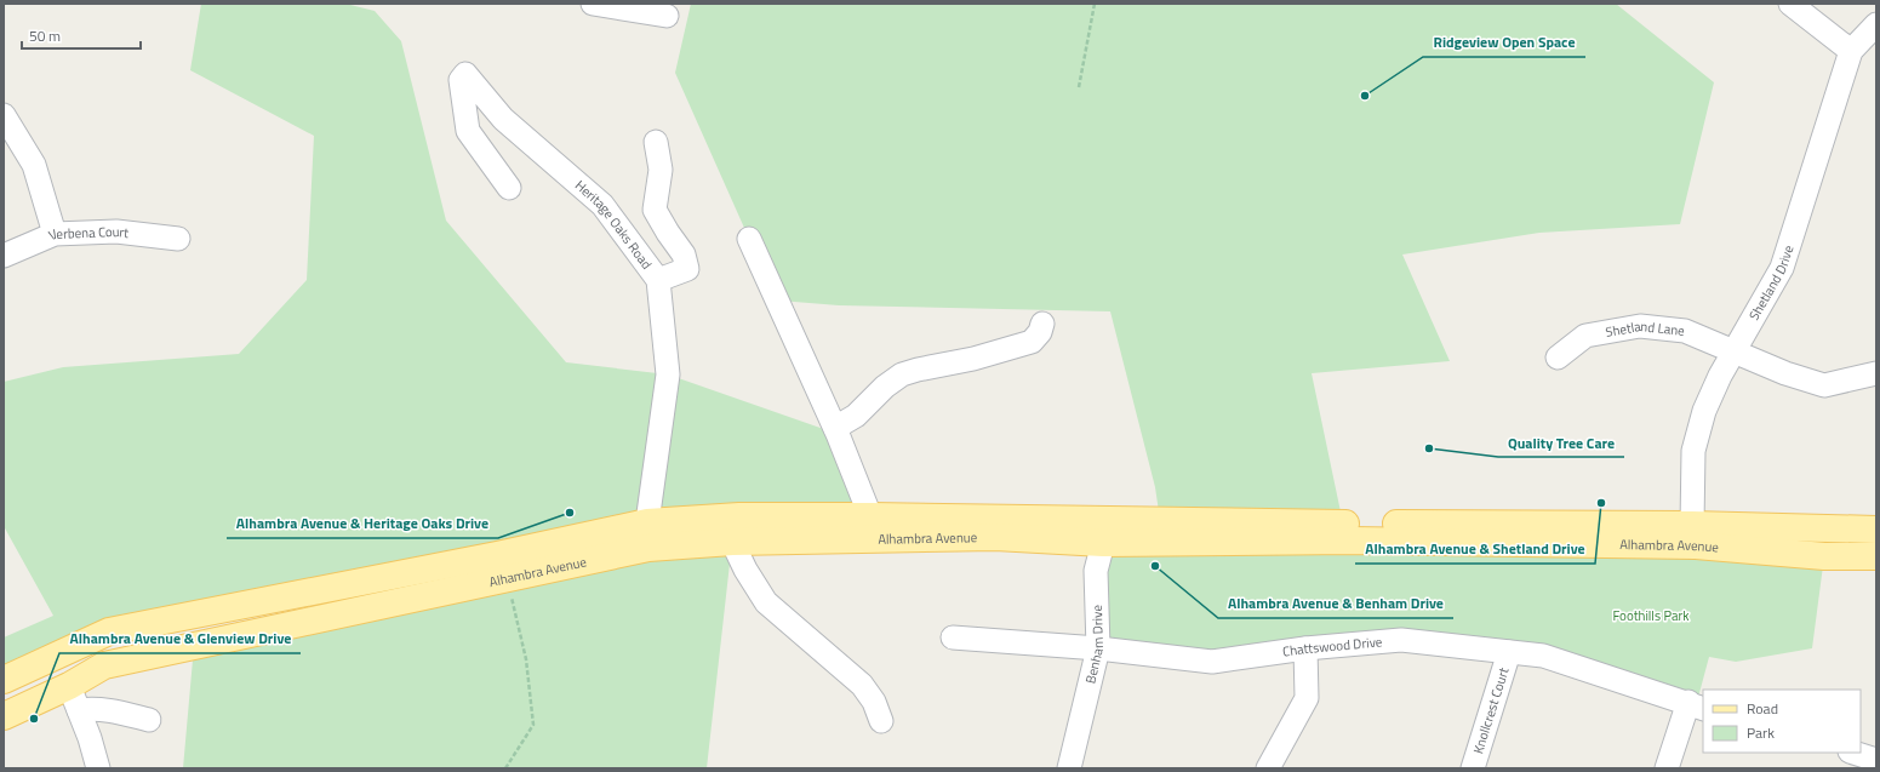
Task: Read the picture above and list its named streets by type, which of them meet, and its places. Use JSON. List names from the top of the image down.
{
  "streets": {
    "main road": ["Alhambra Avenue"],
    "street": [
      "Heritage Oaks Road",
      "Verbena Court",
      "Shetland Drive",
      "Shetland Lane",
      "Benham Drive",
      "Chattswood Drive",
      "Knollcrest Court"
    ]
  },
  "crossings": [
    ["Heritage Oaks Road", "Alhambra Avenue"],
    ["Shetland Drive", "Shetland Lane"],
    ["Shetland Drive", "Alhambra Avenue"],
    ["Alhambra Avenue", "Benham Drive"],
    ["Benham Drive", "Chattswood Drive"],
    ["Chattswood Drive", "Knollcrest Court"]
  ],
  "parks": ["Foothills Park"],
  "places": [
    "Ridgeview Open Space",
    "Quality Tree Care",
    "Alhambra Avenue & Shetland Drive",
    "Alhambra Avenue & Heritage Oaks Drive",
    "Alhambra Avenue & Benham Drive",
    "Alhambra Avenue & Glenview Drive"
  ],
  "legend": ["Road", "Park"],
  "scale_bar": "50 m"
}
